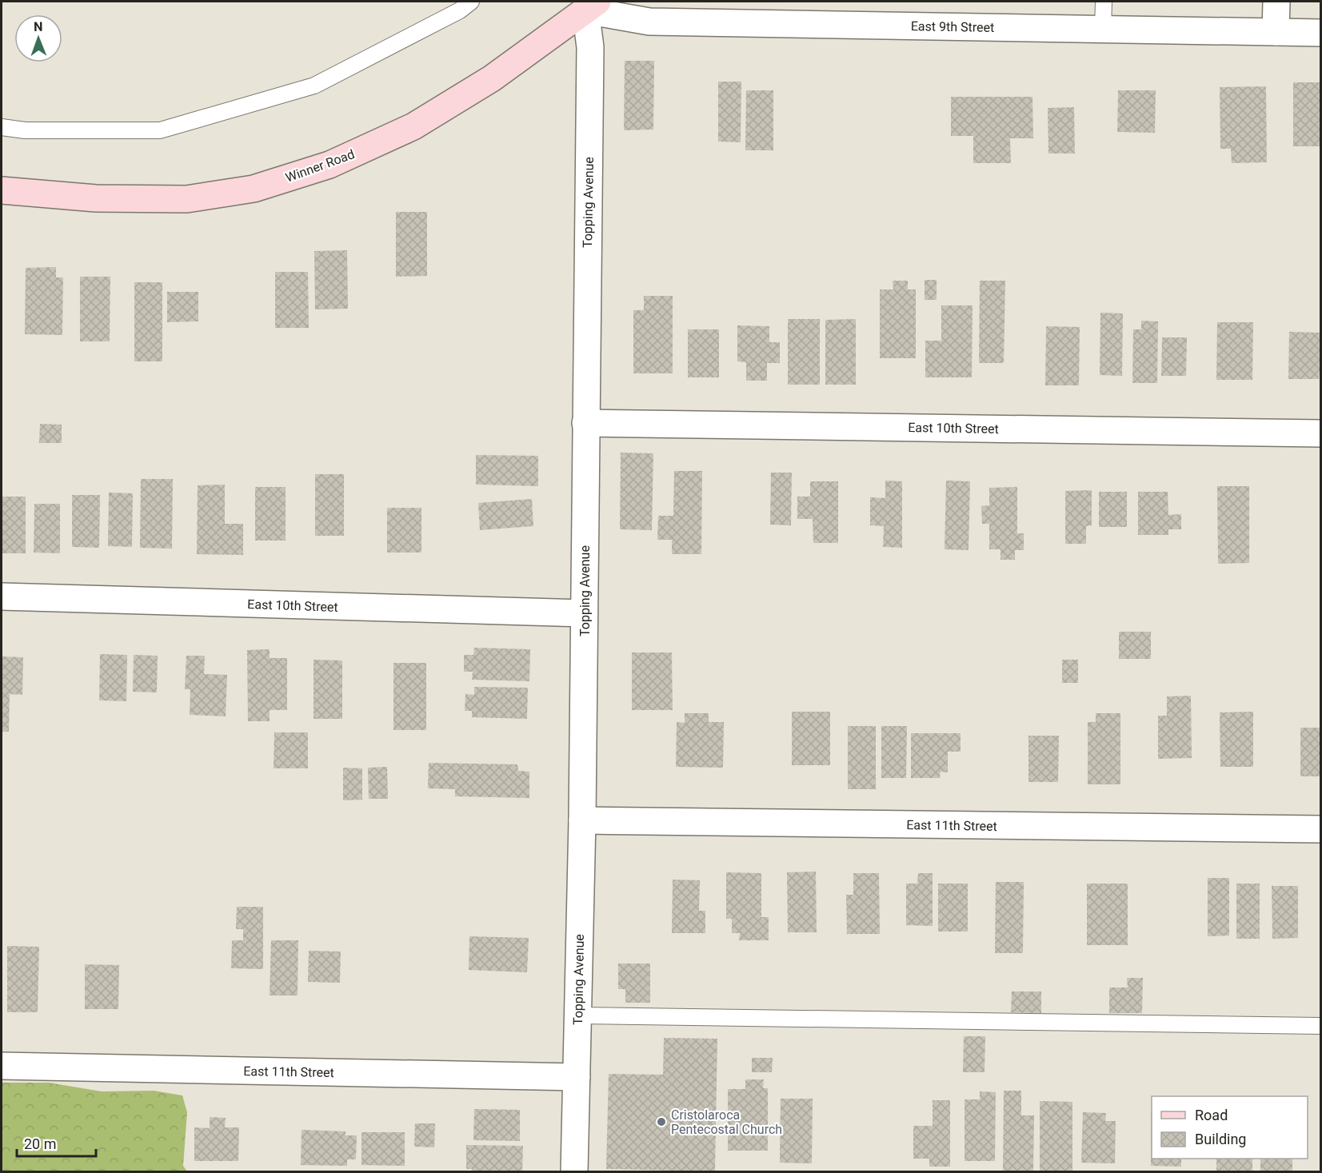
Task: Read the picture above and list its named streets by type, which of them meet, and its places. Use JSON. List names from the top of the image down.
{
  "streets": {
    "main road": ["Winner Road"],
    "street": [
      "East 9th Street",
      "Topping Avenue",
      "East 10th Street",
      "East 11th Street"
    ]
  },
  "crossings": [
    ["East 9th Street", "Winner Road"],
    ["East 9th Street", "Topping Avenue"],
    ["Winner Road", "Topping Avenue"],
    ["Topping Avenue", "East 10th Street"],
    ["Topping Avenue", "East 11th Street"]
  ],
  "places": ["Cristolaroca Pentecostal Church"],
  "legend": ["Road", "Building"],
  "scale_bar": "20 m",
  "north": "top"
}
